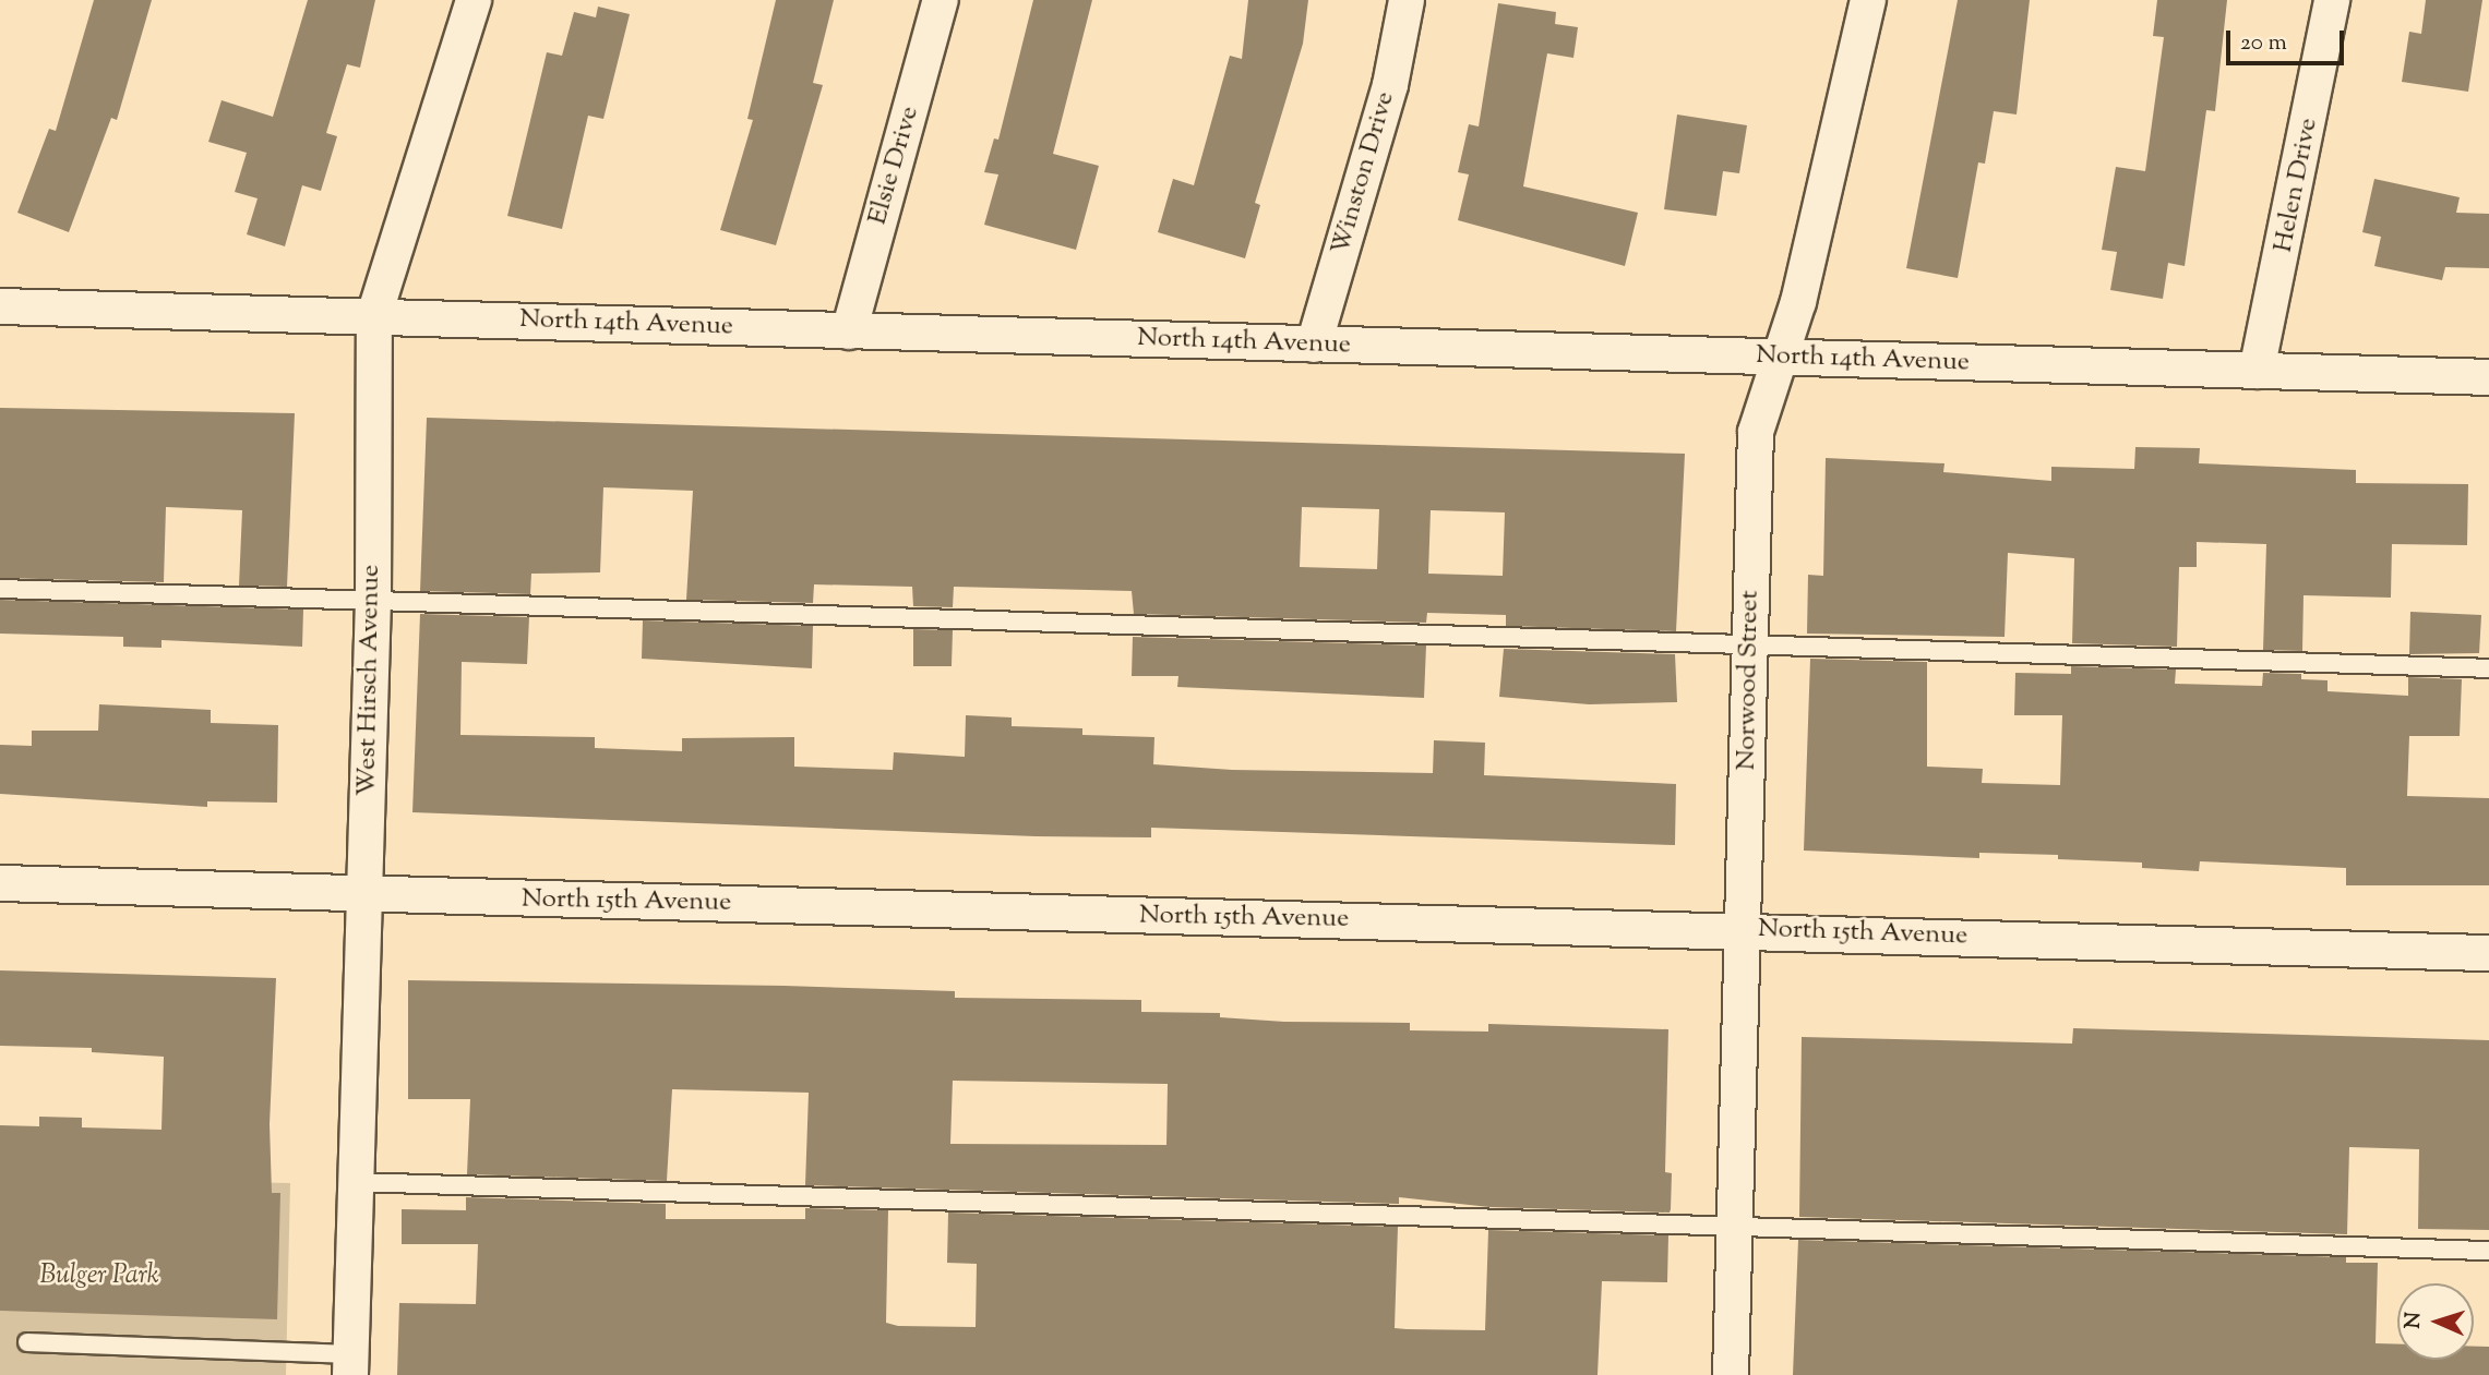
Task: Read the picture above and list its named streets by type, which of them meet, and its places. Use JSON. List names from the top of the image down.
{
  "streets": {
    "street": [
      "Elsie Drive",
      "Winston Drive",
      "Helen Drive",
      "North 14th Avenue",
      "West Hirsch Avenue",
      "Norwood Street",
      "North 15th Avenue"
    ]
  },
  "crossings": [
    ["Elsie Drive", "North 14th Avenue"],
    ["Winston Drive", "North 14th Avenue"],
    ["Helen Drive", "North 14th Avenue"],
    ["North 14th Avenue", "West Hirsch Avenue"],
    ["North 14th Avenue", "Norwood Street"],
    ["West Hirsch Avenue", "North 15th Avenue"],
    ["Norwood Street", "North 15th Avenue"]
  ],
  "parks": ["Bulger Park"],
  "scale_bar": "20 m",
  "north": "left"
}
